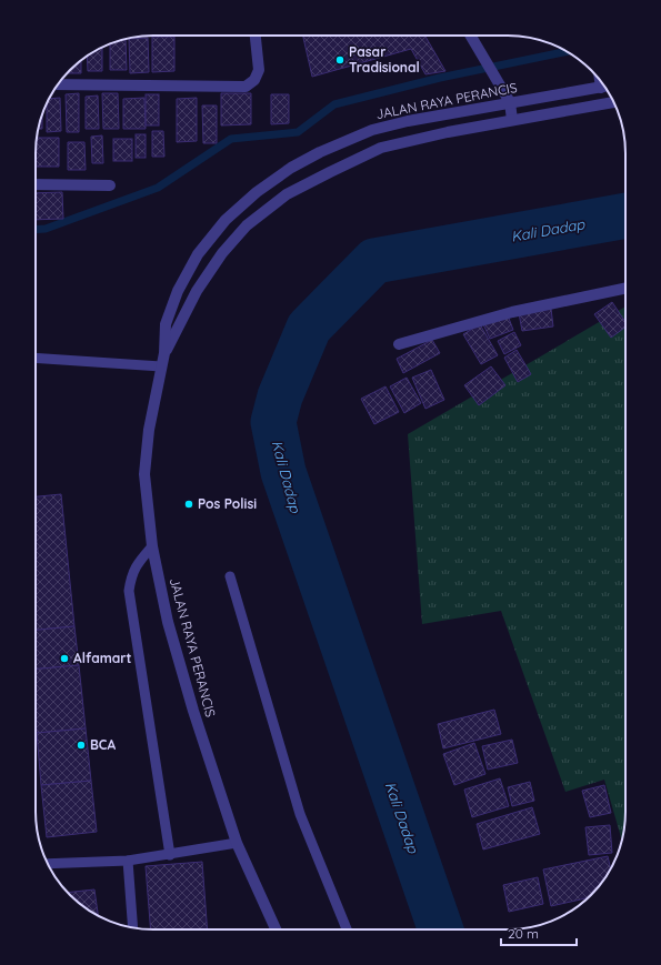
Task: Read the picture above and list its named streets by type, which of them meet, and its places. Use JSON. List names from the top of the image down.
{
  "streets": {
    "street": ["JALAN RAYA PERANCIS"]
  },
  "water": ["Kali Dadap"],
  "places": [
    "Pasar Tradisional",
    "Pos Polisi",
    "Alfamart",
    "BCA"
  ],
  "scale_bar": "20 m"
}
